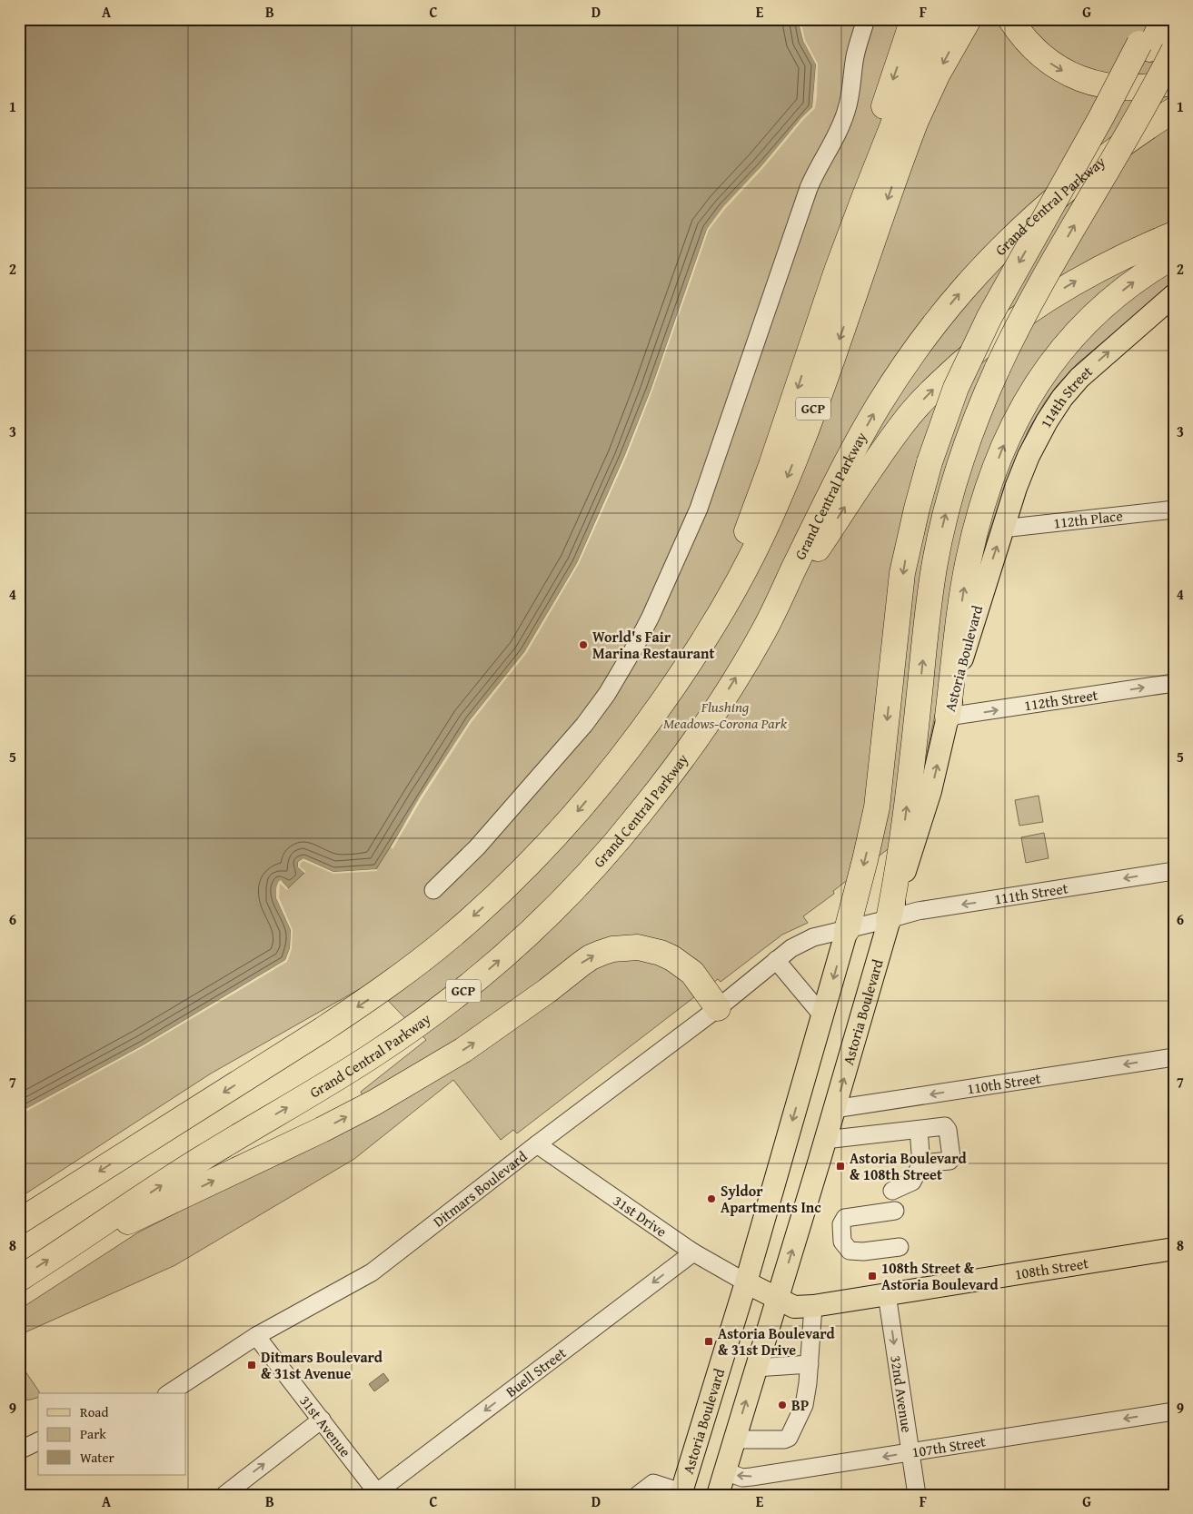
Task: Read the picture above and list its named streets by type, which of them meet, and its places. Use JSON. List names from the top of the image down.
{
  "streets": {
    "highway": ["Grand Central Parkway", "GCP"],
    "main road": ["114th Street", "Astoria Boulevard", "108th Street"],
    "street": [
      "112th Place",
      "112th Street",
      "111th Street",
      "110th Street",
      "Ditmars Boulevard",
      "31st Drive",
      "Buell Street",
      "32nd Avenue",
      "31st Avenue",
      "107th Street"
    ]
  },
  "crossings": [
    ["114th Street", "112th Place"],
    ["114th Street", "Astoria Boulevard"],
    ["112th Place", "Astoria Boulevard"],
    ["Astoria Boulevard", "112th Street"],
    ["Astoria Boulevard", "111th Street"],
    ["Astoria Boulevard", "110th Street"],
    ["Astoria Boulevard", "Ditmars Boulevard"],
    ["Astoria Boulevard", "31st Drive"],
    ["Astoria Boulevard", "108th Street"],
    ["Astoria Boulevard", "107th Street"],
    ["111th Street", "Ditmars Boulevard"],
    ["Ditmars Boulevard", "31st Drive"],
    ["Ditmars Boulevard", "31st Avenue"],
    ["31st Drive", "108th Street"],
    ["31st Drive", "Buell Street"],
    ["108th Street", "32nd Avenue"],
    ["Buell Street", "31st Avenue"],
    ["32nd Avenue", "107th Street"]
  ],
  "one_way": [
    "114th Street",
    "112th Street",
    "111th Street",
    "110th Street",
    "Buell Street",
    "107th Street"
  ],
  "parks": ["Flushing Meadows-Corona Park"],
  "places": {
    "other": ["World's Fair Marina Restaurant", "Syldor Apartments Inc", "BP"],
    "transit": [
      "Astoria Boulevard & 108th Street",
      "108th Street & Astoria Boulevard",
      "Astoria Boulevard & 31st Drive",
      "Ditmars Boulevard & 31st Avenue"
    ]
  },
  "legend": ["Road", "Park", "Water"],
  "grid": {
    "columns": [
      "A",
      "B",
      "C",
      "D",
      "E",
      "F",
      "G"
    ],
    "rows": [
      "1",
      "2",
      "3",
      "4",
      "5",
      "6",
      "7",
      "8",
      "9"
    ]
  }
}
